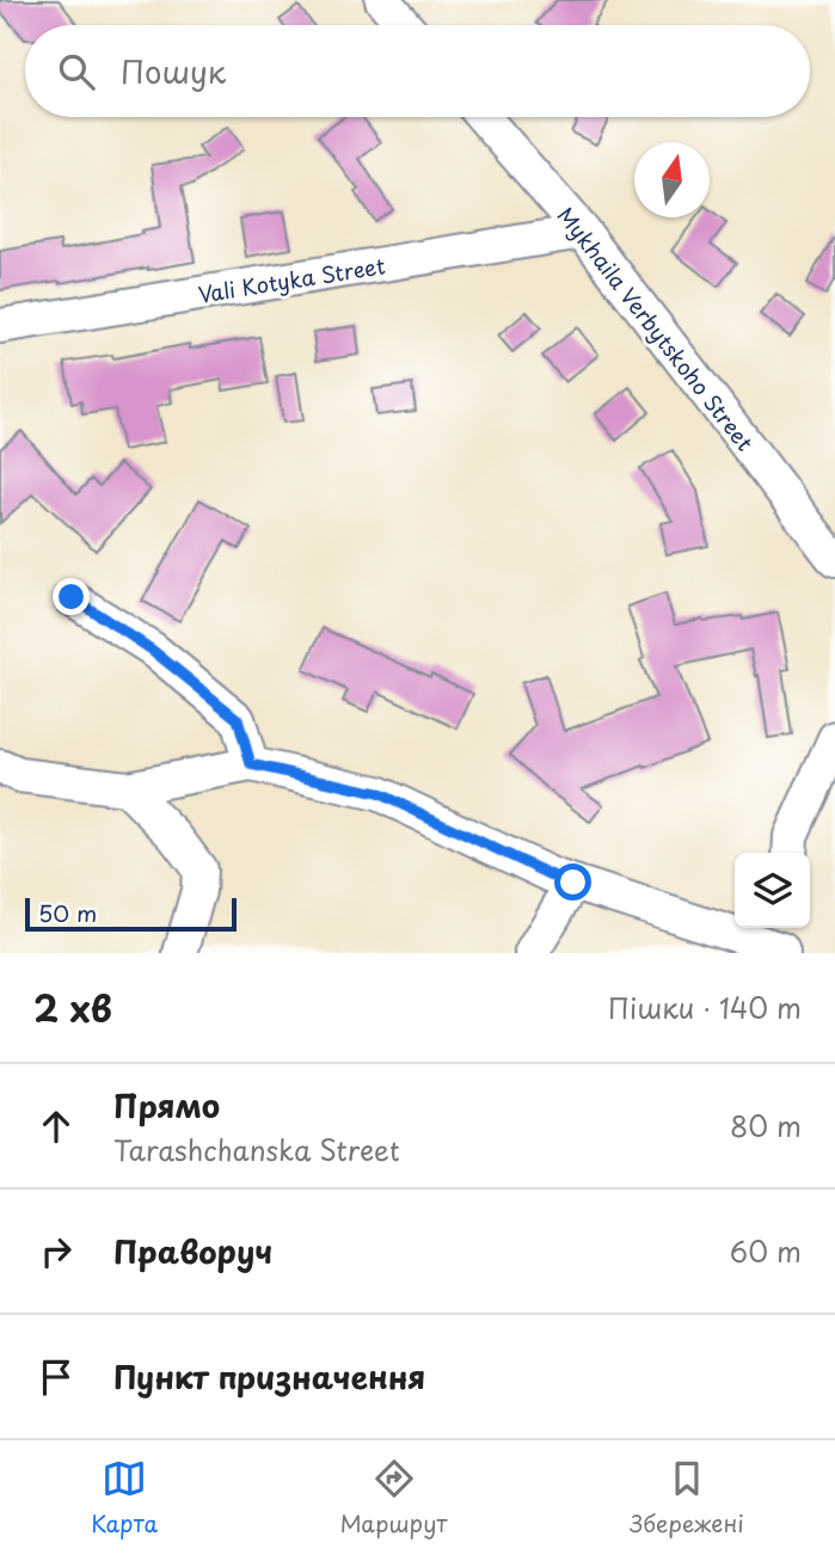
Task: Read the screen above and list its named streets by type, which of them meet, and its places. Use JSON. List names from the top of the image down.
{
  "streets": {
    "street": ["Vali Kotyka Street", "Mykhaila Verbytskoho Street"]
  },
  "crossings": [
    ["Vali Kotyka Street", "Mykhaila Verbytskoho Street"]
  ],
  "scale_bar": "50 m",
  "north": "top",
  "page": {
    "search": "Пошук",
    "scale": "50 m",
    "heading": ["2 хв", "Пішки · 140 m"],
    "list": [
      ["Прямо", "Tarashchanska Street", "80 m"],
      ["Праворуч", "60 m"],
      "Пункт призначення"
    ],
    "nav": ["Карта", "Маршрут", "Збережені"]
  }
}
